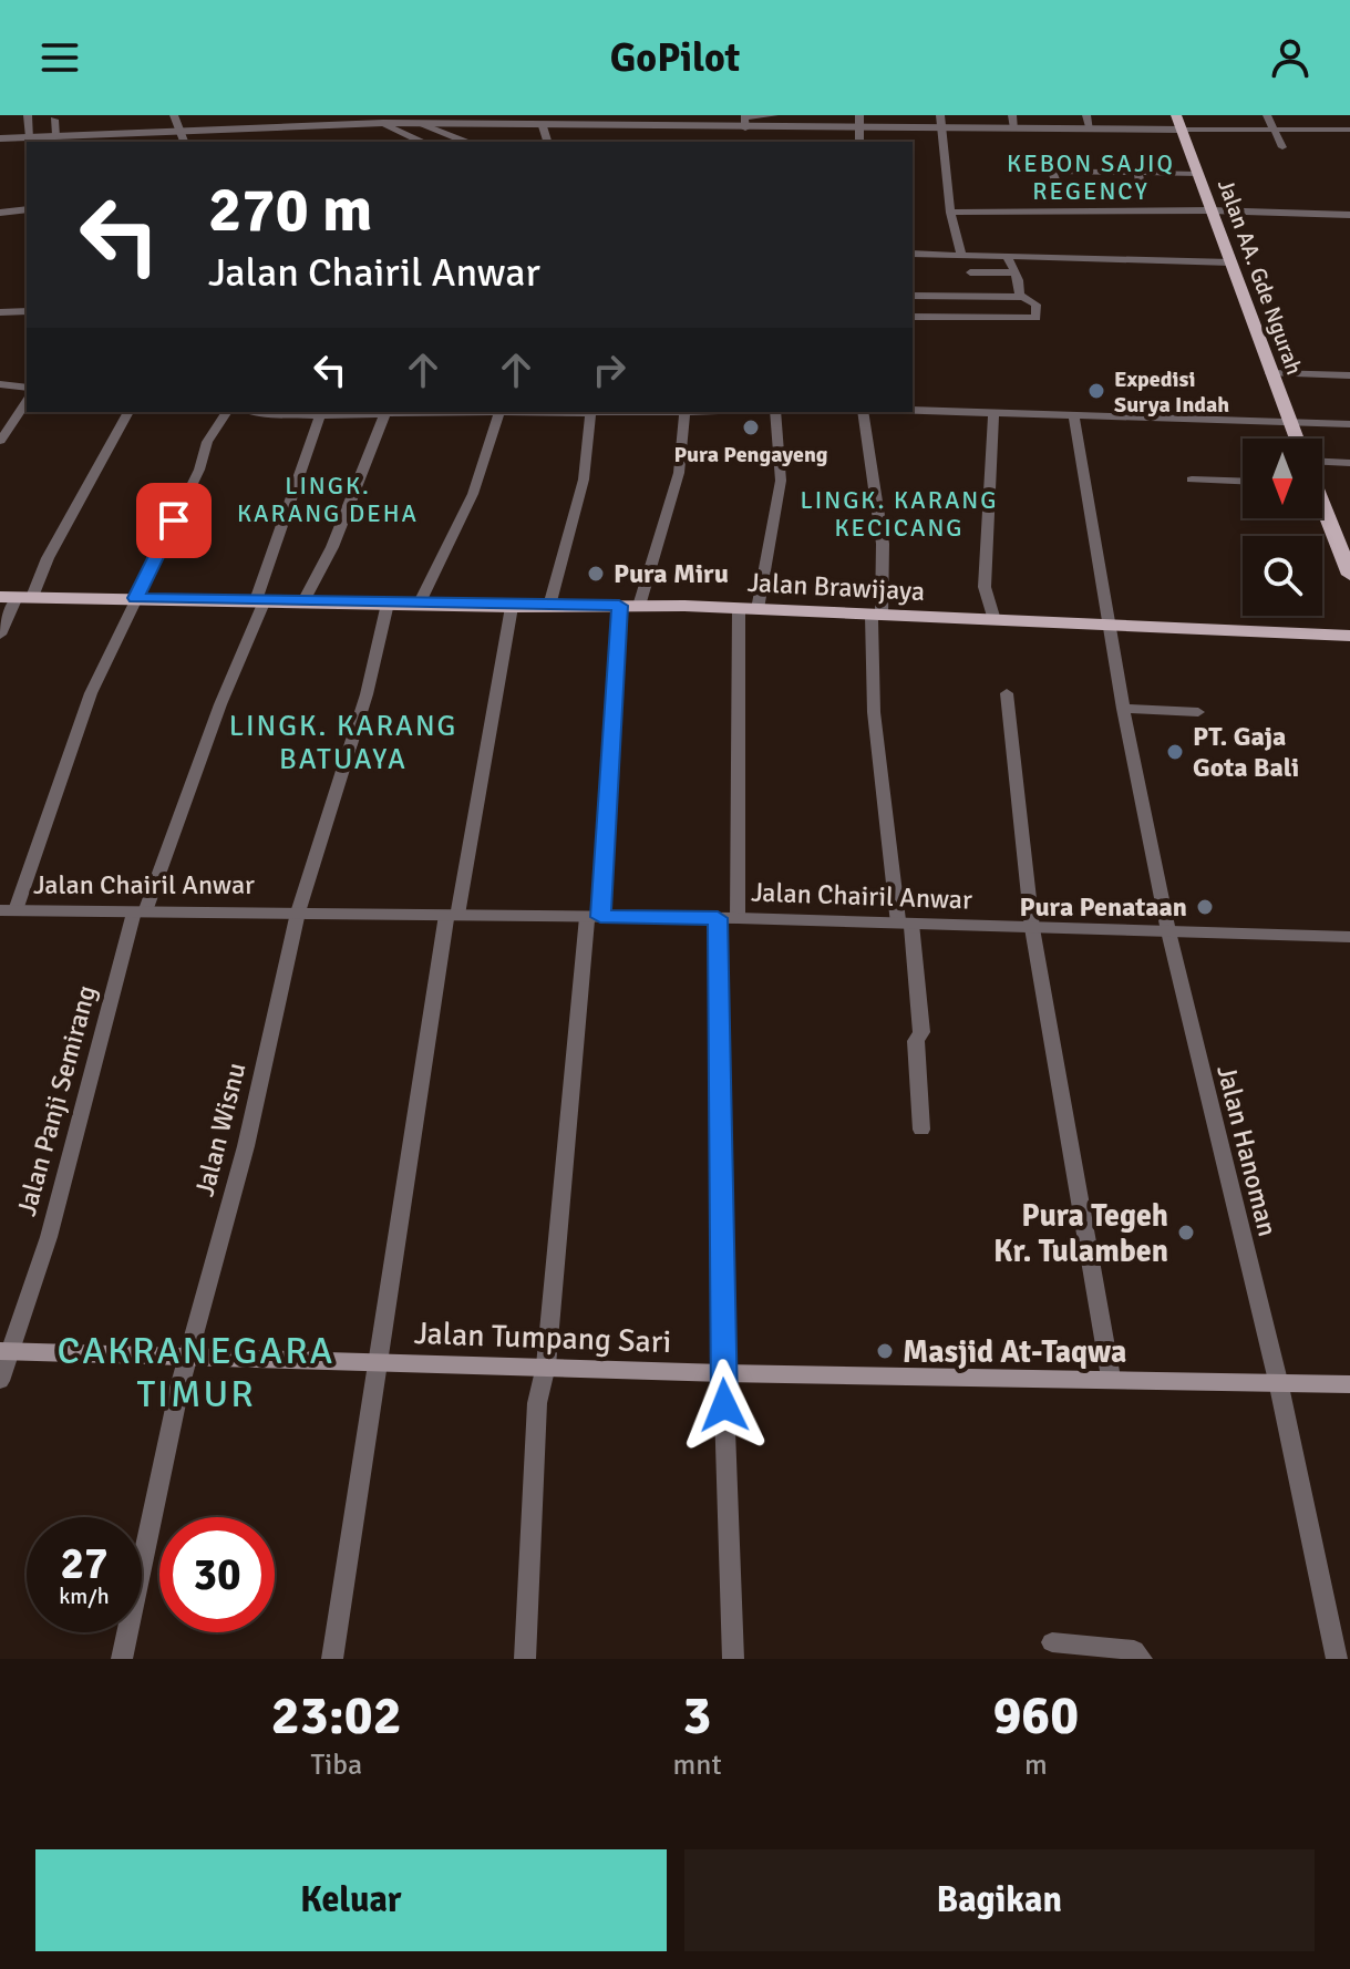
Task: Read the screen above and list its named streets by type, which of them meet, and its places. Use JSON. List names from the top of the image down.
{
  "streets": {
    "main road": ["Jalan AA. Gde Ngurah", "Jalan Brawijaya", "Jalan Tumpang Sari"],
    "street": [
      "Jalan Chairil Anwar",
      "Jalan Panji Semirang",
      "Jalan Wisnu",
      "Jalan Hanoman"
    ]
  },
  "crossings": [
    ["Jalan Brawijaya", "Jalan Panji Semirang"],
    ["Jalan Brawijaya", "Jalan Wisnu"],
    ["Jalan Brawijaya", "Jalan Hanoman"],
    ["Jalan Chairil Anwar", "Jalan Panji Semirang"],
    ["Jalan Chairil Anwar", "Jalan Wisnu"],
    ["Jalan Chairil Anwar", "Jalan Hanoman"],
    ["Jalan Panji Semirang", "Jalan Tumpang Sari"],
    ["Jalan Wisnu", "Jalan Tumpang Sari"],
    ["Jalan Hanoman", "Jalan Tumpang Sari"]
  ],
  "districts": [
    "KEBON SAJIQ REGENCY",
    "LINGK. KARANG DEHA",
    "LINGK. KARANG KECICANG",
    "LINGK. KARANG BATUAYA",
    "CAKRANEGARA TIMUR"
  ],
  "places": [
    "Expedisi Surya Indah",
    "Pura Pengayeng",
    "Pura Miru",
    "PT. Gaja Gota Bali",
    "Pura Penataan",
    "Pura Tegeh Kr. Tulamben",
    "Masjid At-Taqwa"
  ],
  "north": "bottom",
  "page": {
    "header": "GoPilot",
    "turn": ["270 m", "Jalan Chairil Anwar"],
    "speed": "27 km/h",
    "limit": "30",
    "eta": [
      "23:02",
      "Tiba",
      "3",
      "mnt",
      "960",
      "m"
    ],
    "buttons": ["Keluar", "Bagikan"]
  }
}
